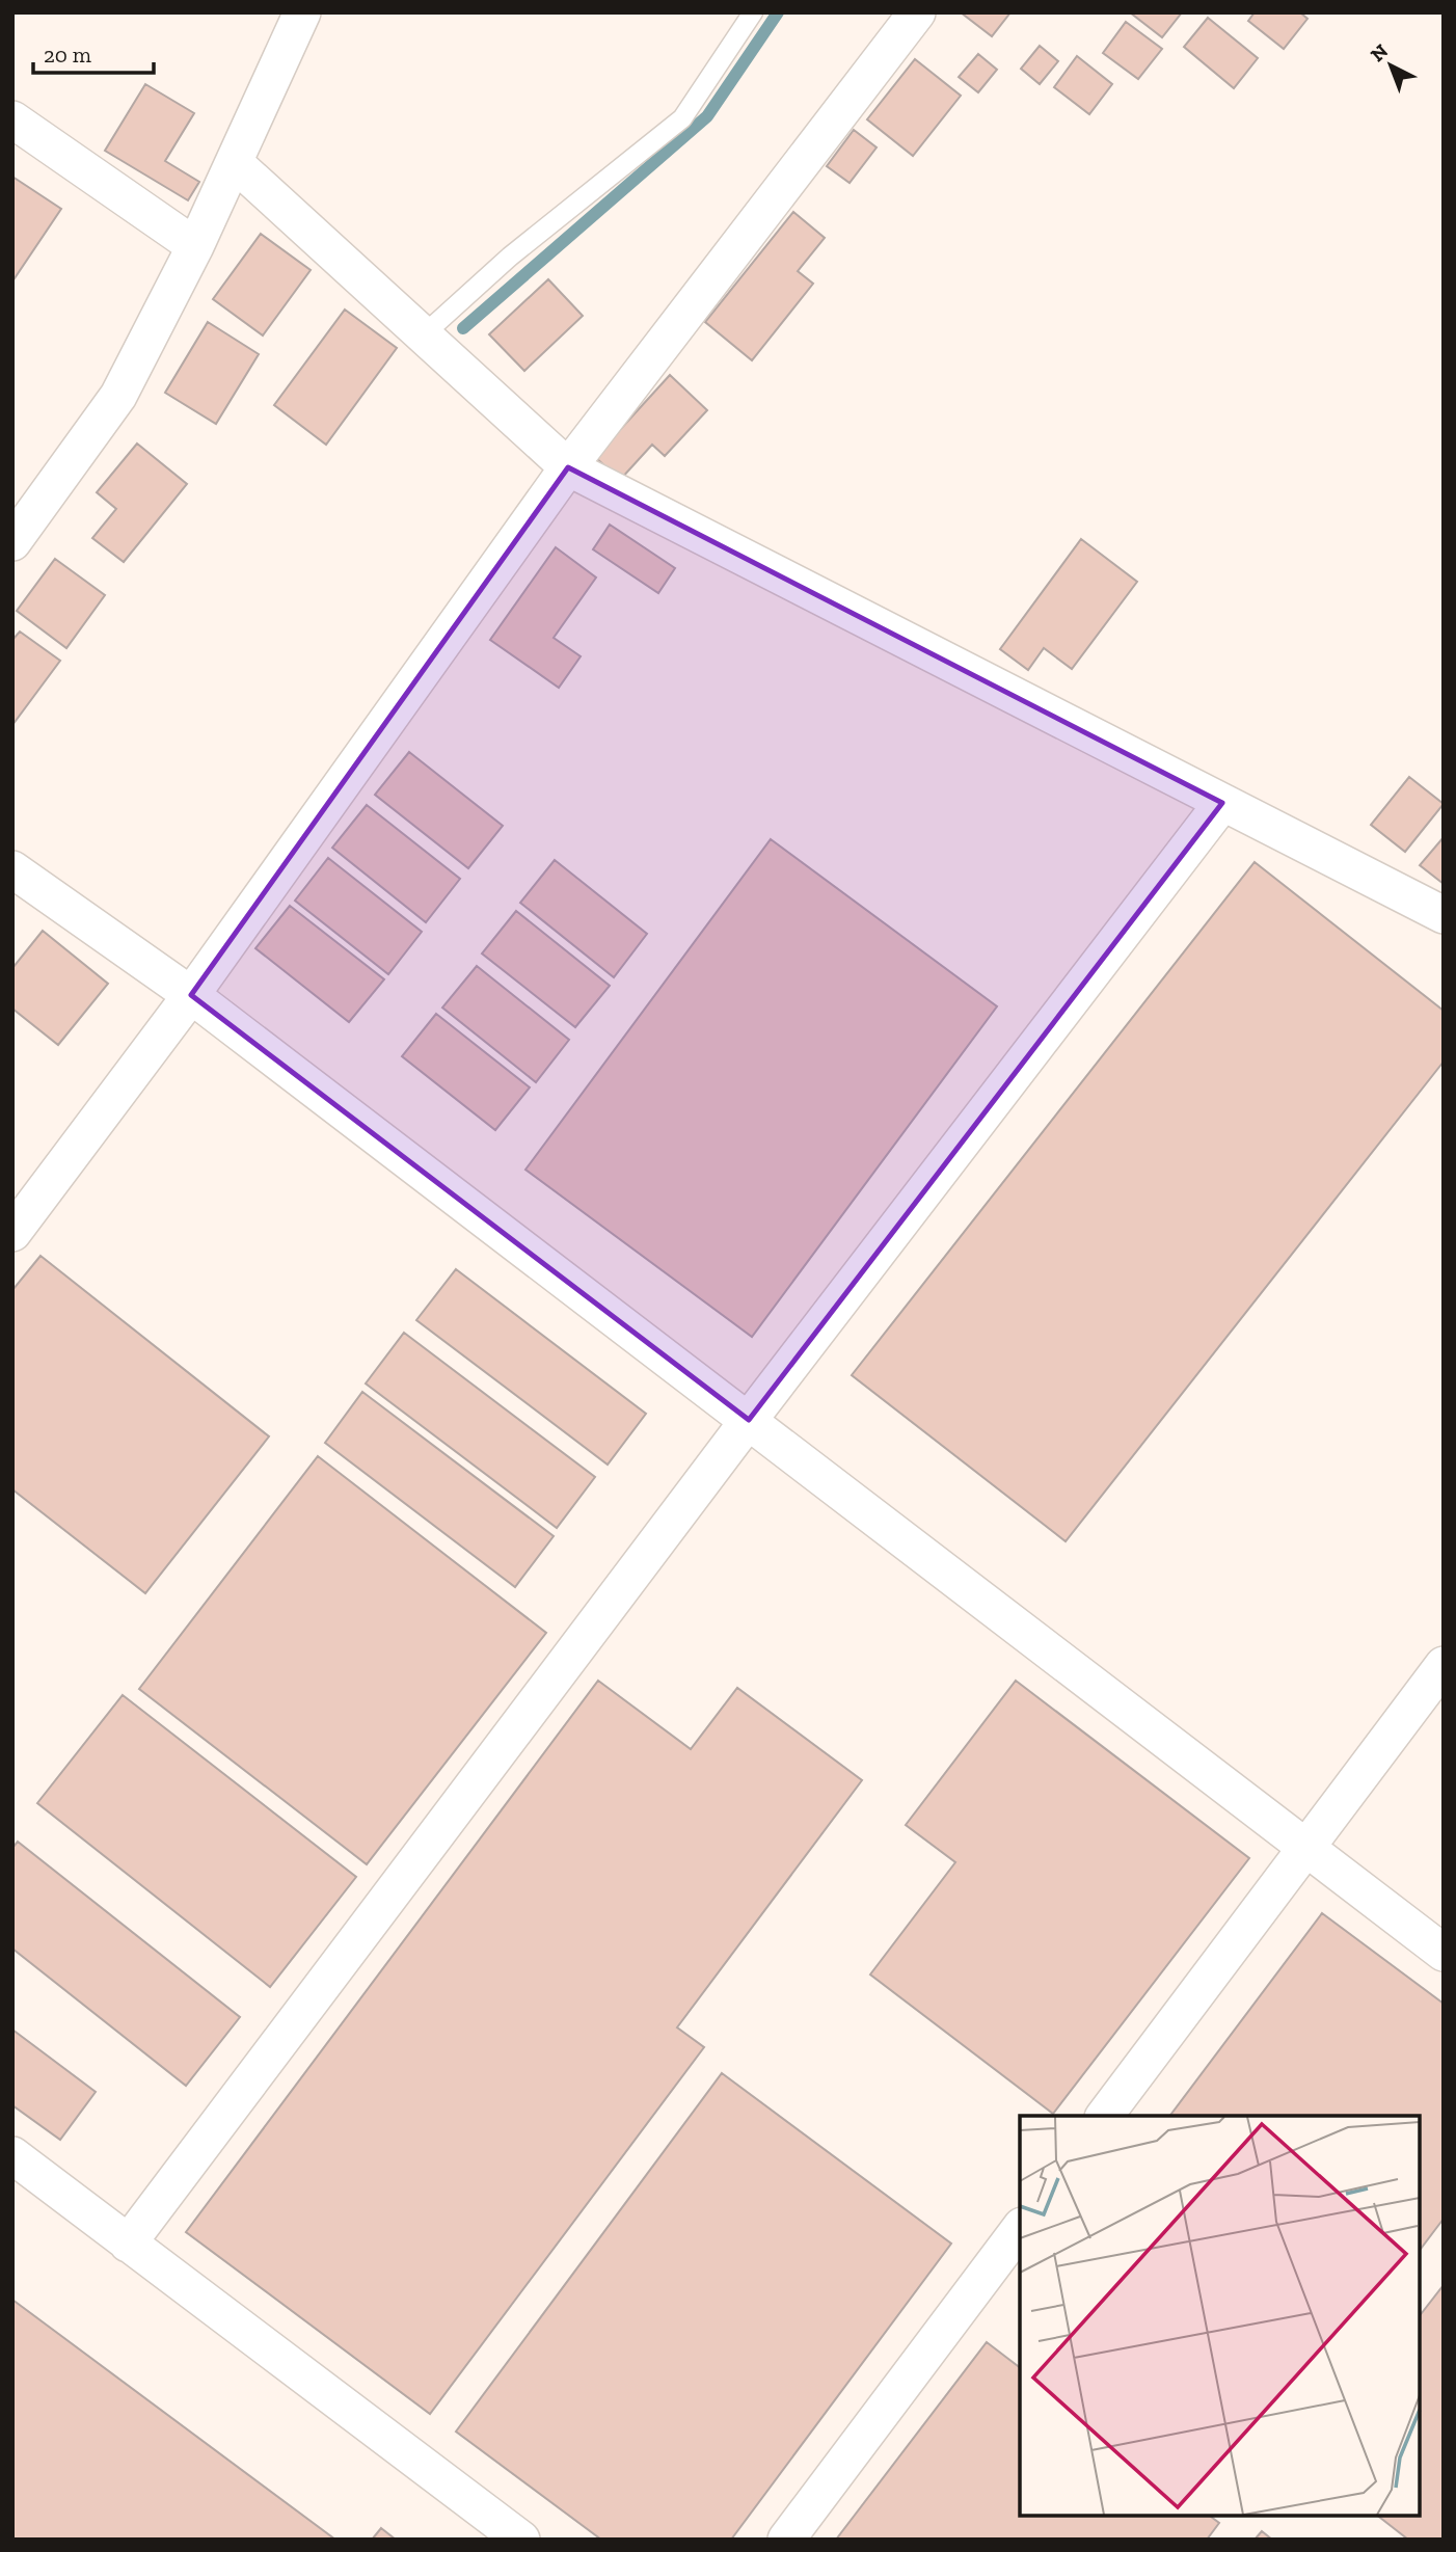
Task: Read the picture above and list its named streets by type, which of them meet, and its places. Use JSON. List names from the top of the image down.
{
  "scale_bar": "20 m",
  "north": "top left"
}
